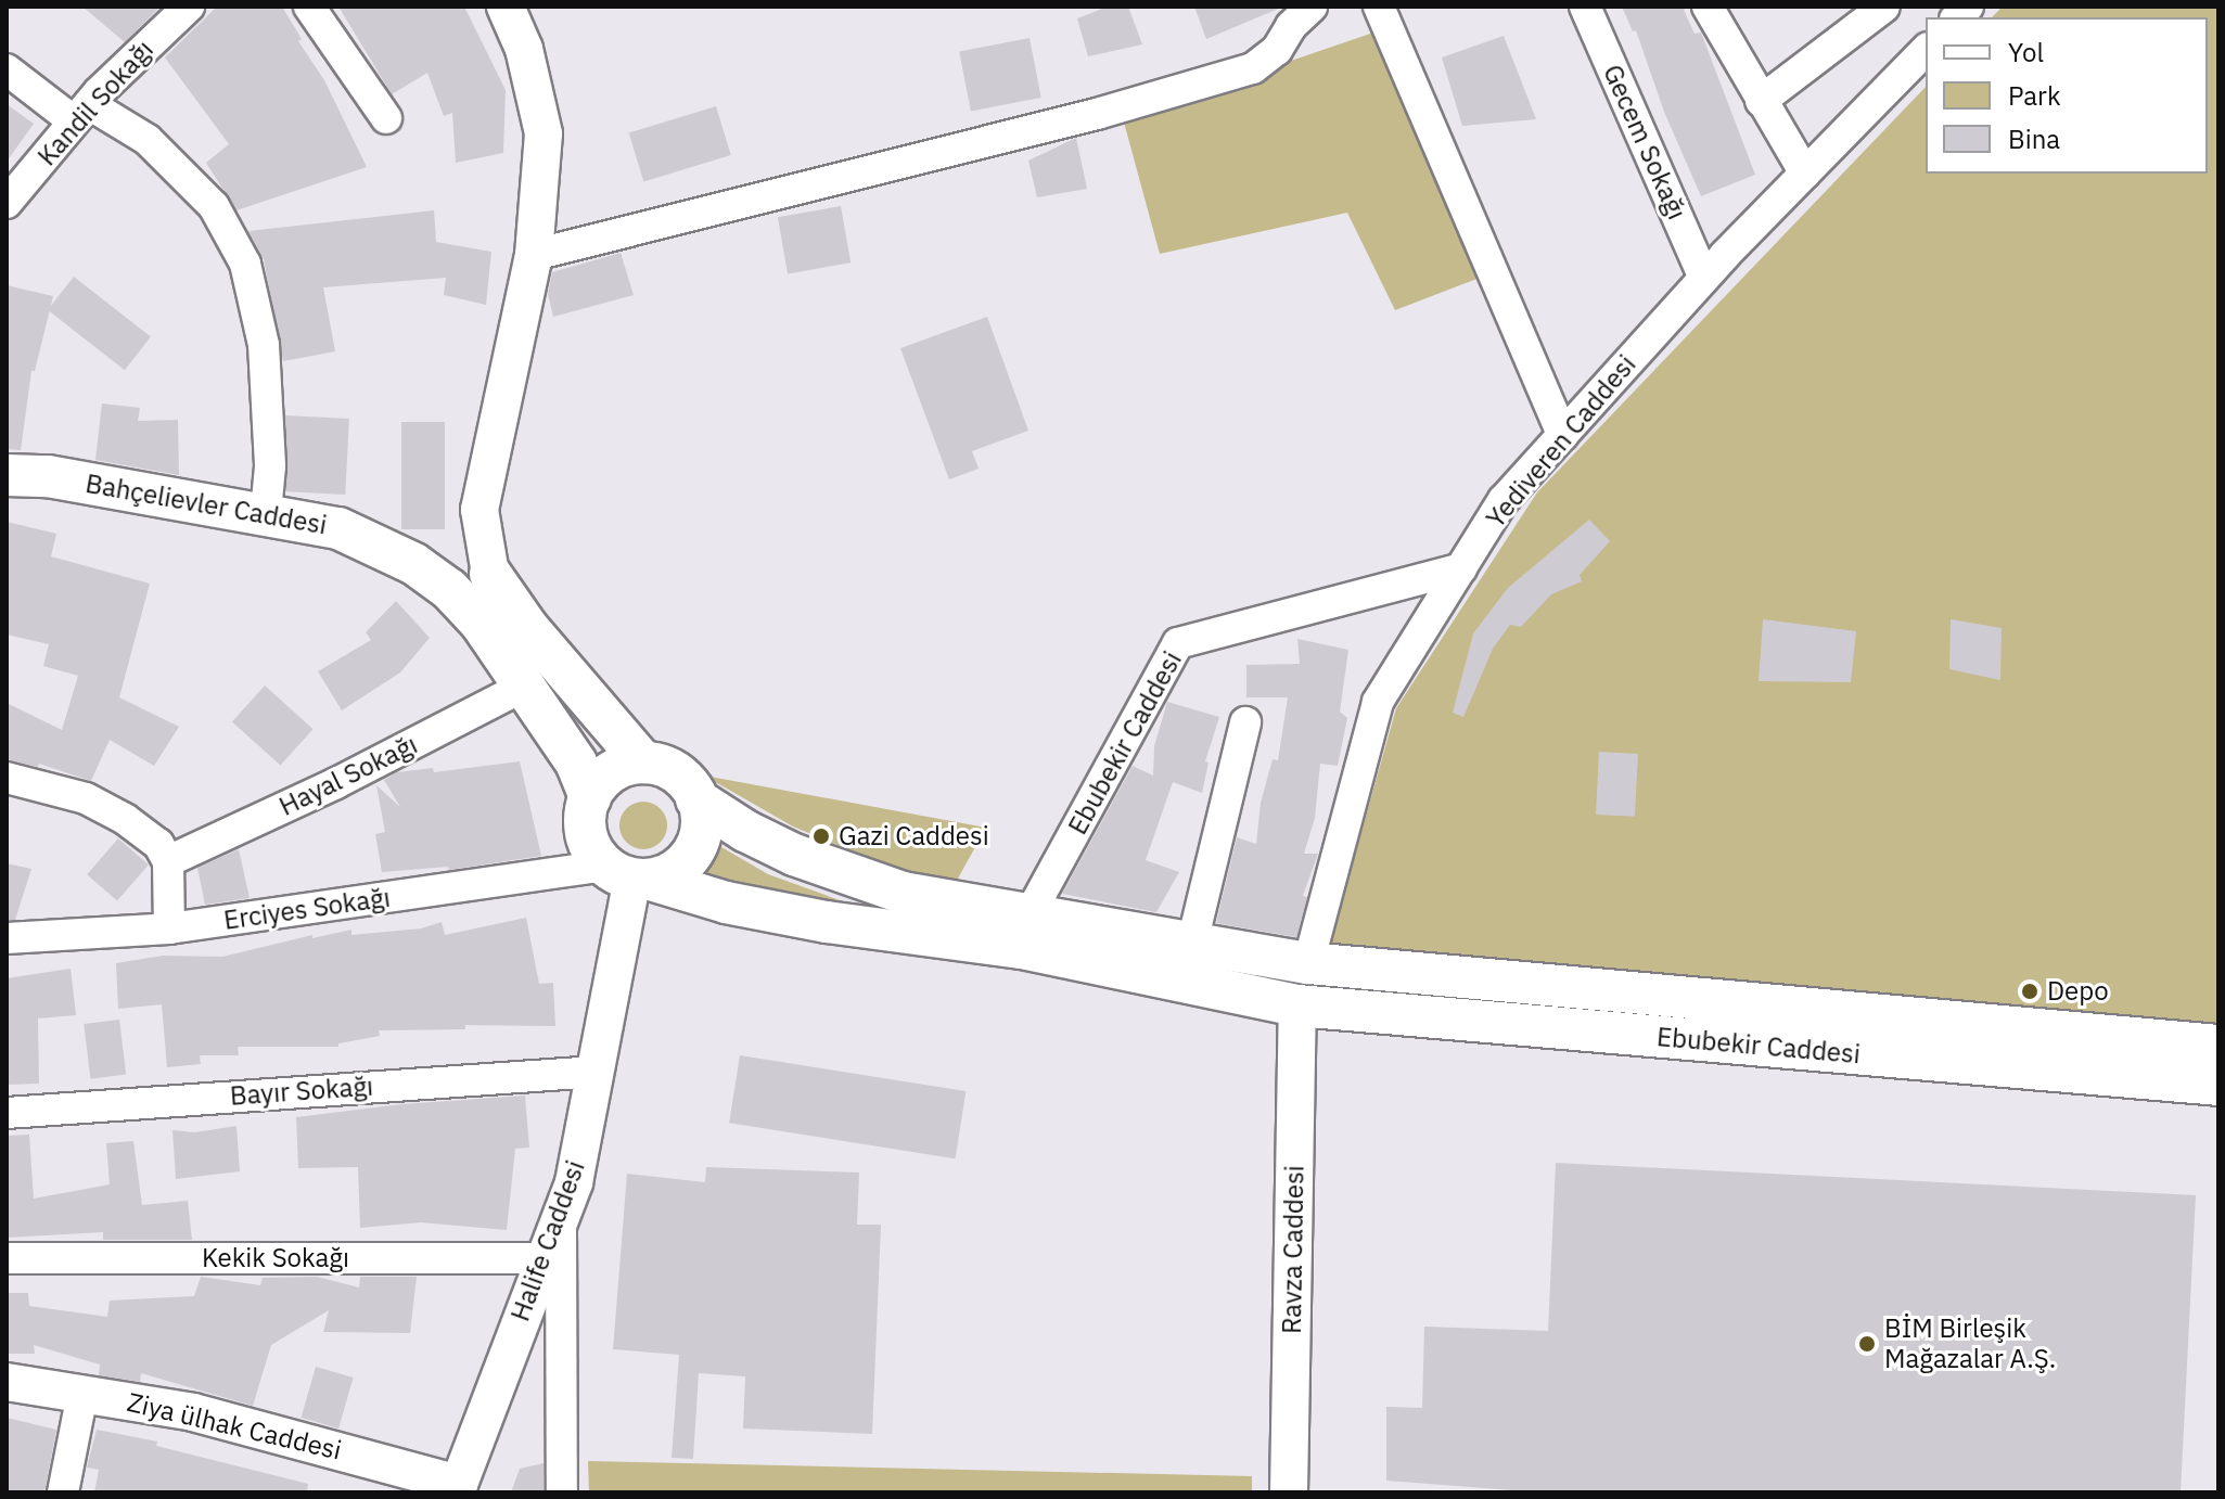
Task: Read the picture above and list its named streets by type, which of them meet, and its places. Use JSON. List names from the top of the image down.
{
  "streets": {
    "main road": ["Bahçelievler Caddesi", "Ebubekir Caddesi"],
    "street": [
      "Kandil Sokağı",
      "Gecem Sokağı",
      "Yediveren Caddesi",
      "Hayal Sokağı",
      "Erciyes Sokağı",
      "Bayır Sokağı",
      "Halife Caddesi",
      "Ravza Caddesi",
      "Kekik Sokağı",
      "Ziya ülhak Caddesi"
    ]
  },
  "crossings": [
    ["Gecem Sokağı", "Yediveren Caddesi"],
    ["Yediveren Caddesi", "Ebubekir Caddesi"],
    ["Bahçelievler Caddesi", "Ebubekir Caddesi"],
    ["Bahçelievler Caddesi", "Hayal Sokağı"],
    ["Bahçelievler Caddesi", "Erciyes Sokağı"],
    ["Bahçelievler Caddesi", "Halife Caddesi"],
    ["Ebubekir Caddesi", "Erciyes Sokağı"],
    ["Ebubekir Caddesi", "Halife Caddesi"],
    ["Ebubekir Caddesi", "Ravza Caddesi"],
    ["Erciyes Sokağı", "Halife Caddesi"],
    ["Bayır Sokağı", "Halife Caddesi"],
    ["Halife Caddesi", "Kekik Sokağı"],
    ["Halife Caddesi", "Ziya ülhak Caddesi"]
  ],
  "places": ["Gazi Caddesi", "Depo", "BİM Birleşik Mağazalar A.Ş."],
  "legend": ["Yol", "Park", "Bina"]
}
